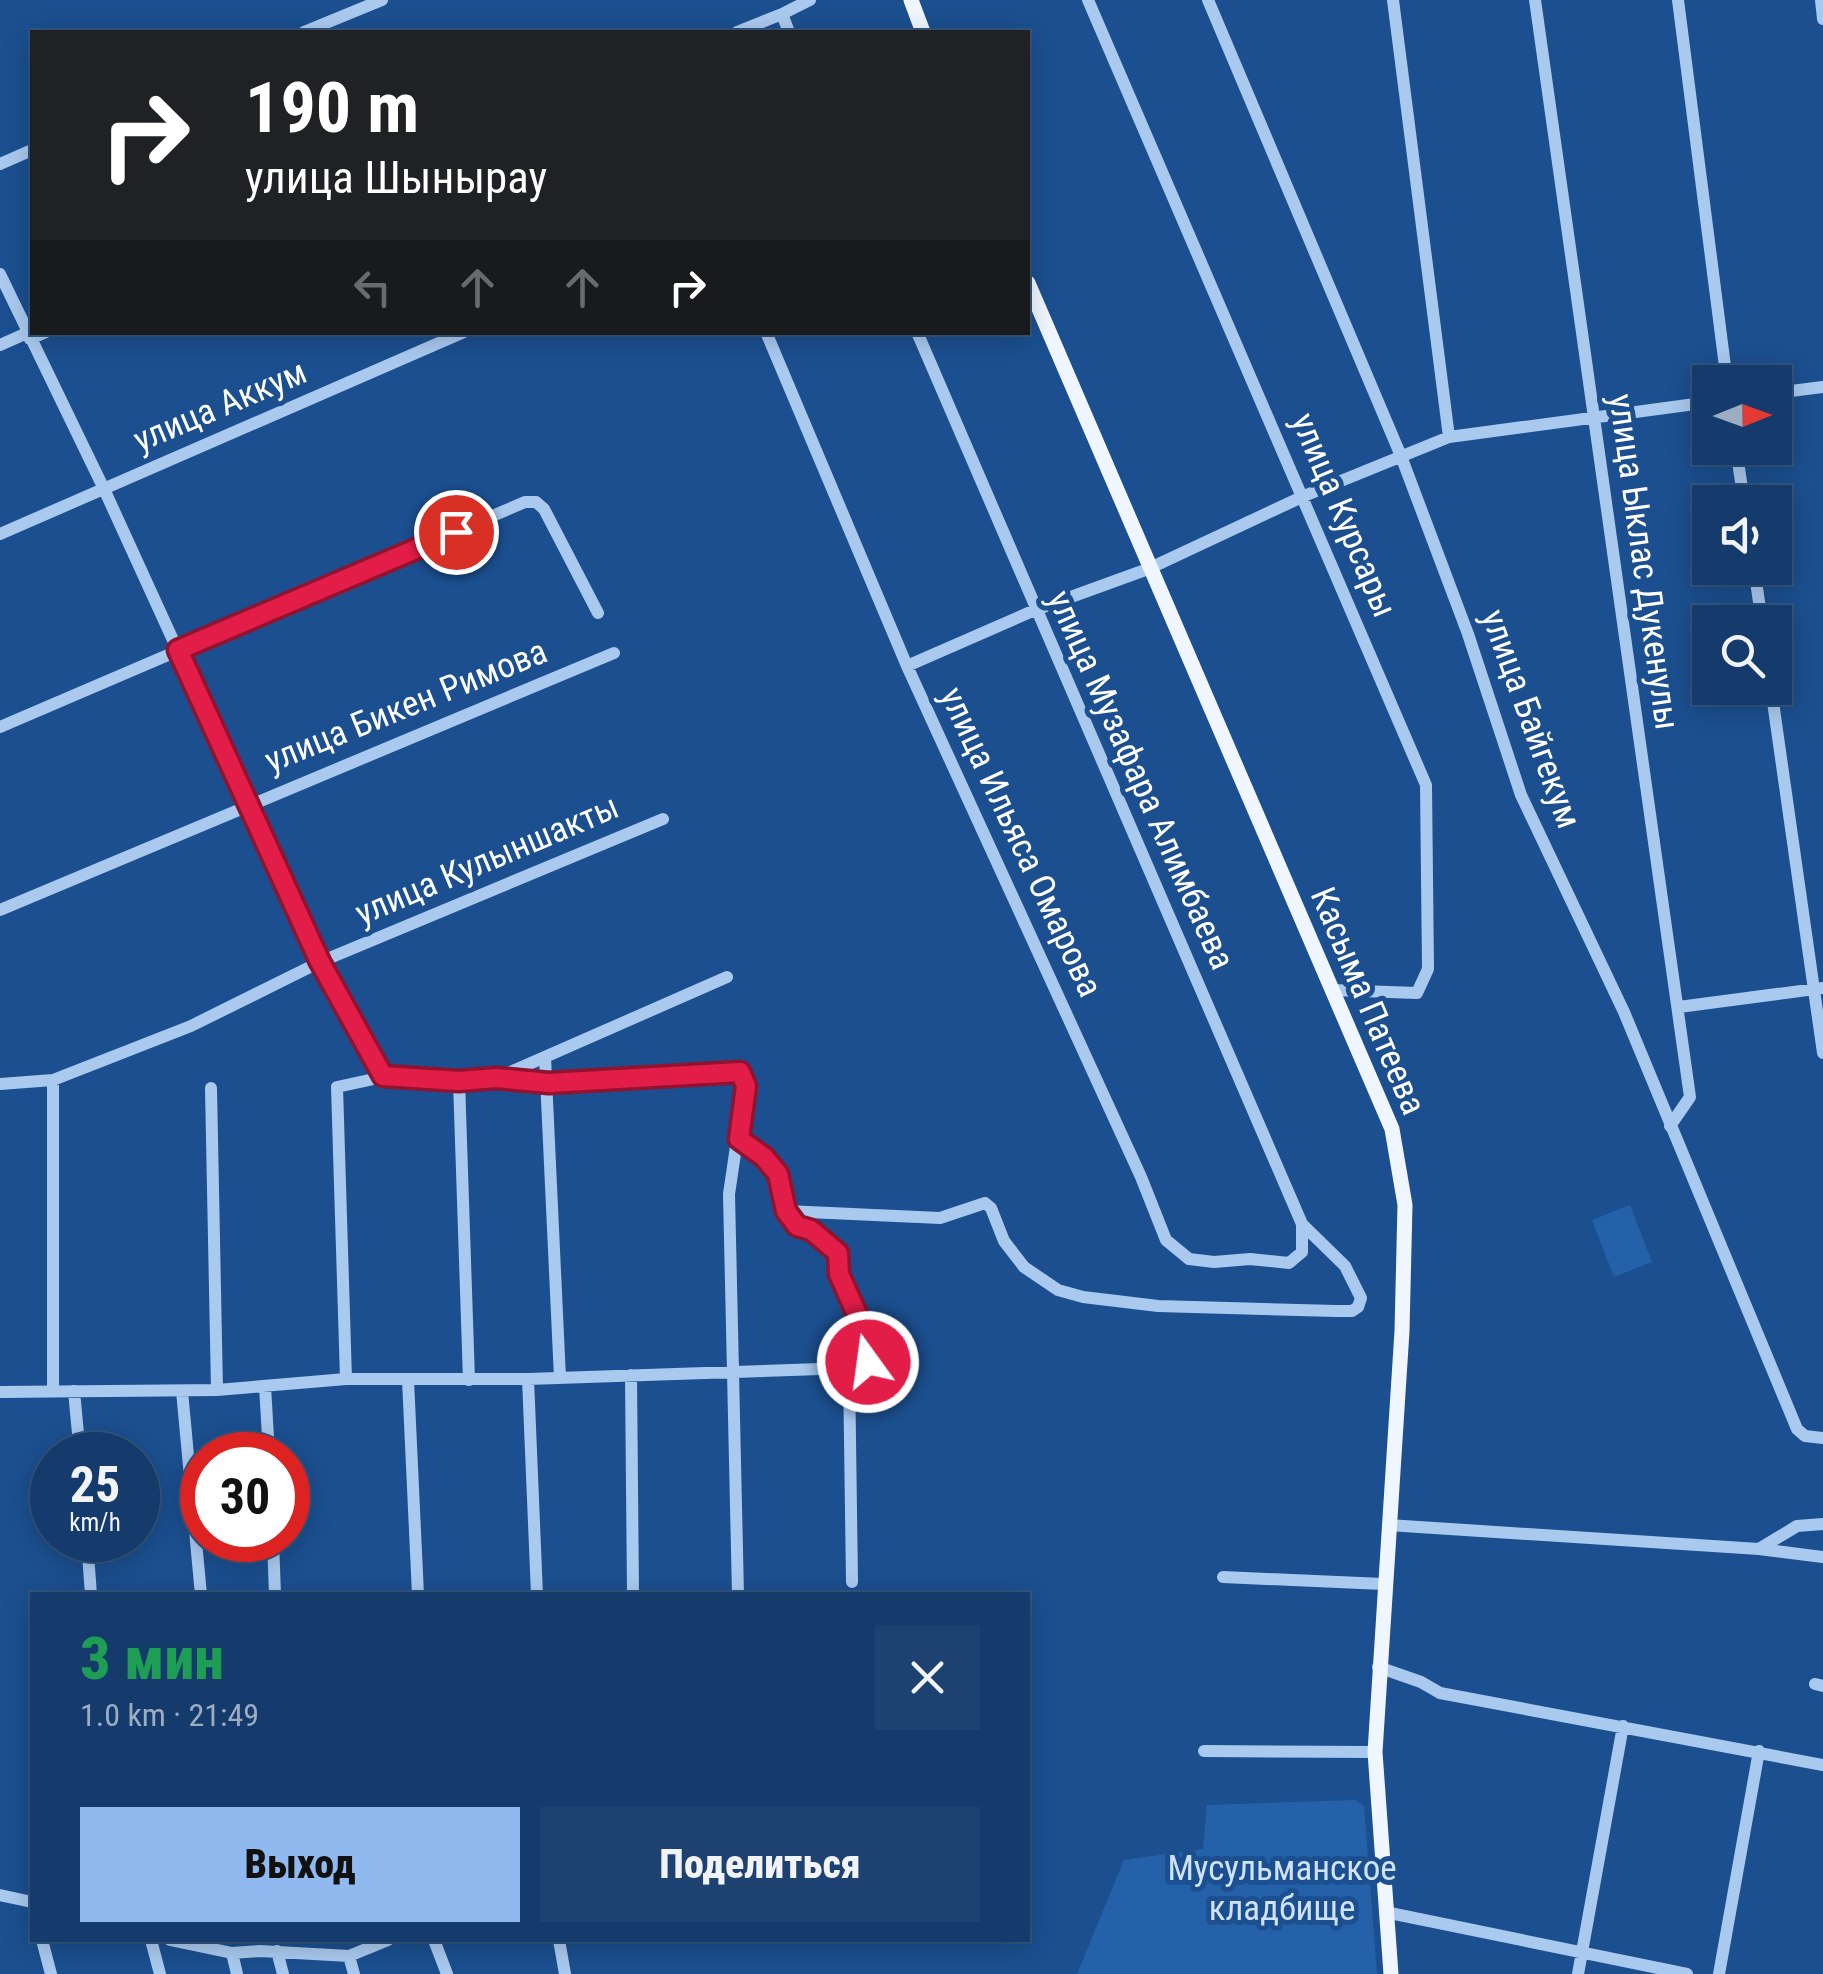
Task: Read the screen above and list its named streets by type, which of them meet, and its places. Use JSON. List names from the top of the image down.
{
  "streets": {
    "main road": ["Касыма Патеева"],
    "street": [
      "улица Аккум",
      "улица Курсары",
      "улица Ыклас Дукенулы",
      "улица Бикен Римова",
      "улица Байгекум",
      "улица Музафара Алимбаева",
      "улица Ильяса Омарова",
      "улица Кулыншакты"
    ]
  },
  "crossings": [
    ["улица Курсары", "Касыма Патеева"],
    ["улица Ыклас Дукенулы", "улица Байгекум"],
    ["улица Музафара Алимбаева", "улица Ильяса Омарова"]
  ],
  "parks": ["Мусульманское кладбище"],
  "north": "right",
  "page": {
    "turn": ["190 m", "улица Шынырау"],
    "speed": "25 km/h",
    "limit": "30",
    "heading": ["3 мин", "1.0 km · 21:49"],
    "buttons": ["Выход", "Поделиться"]
  }
}
